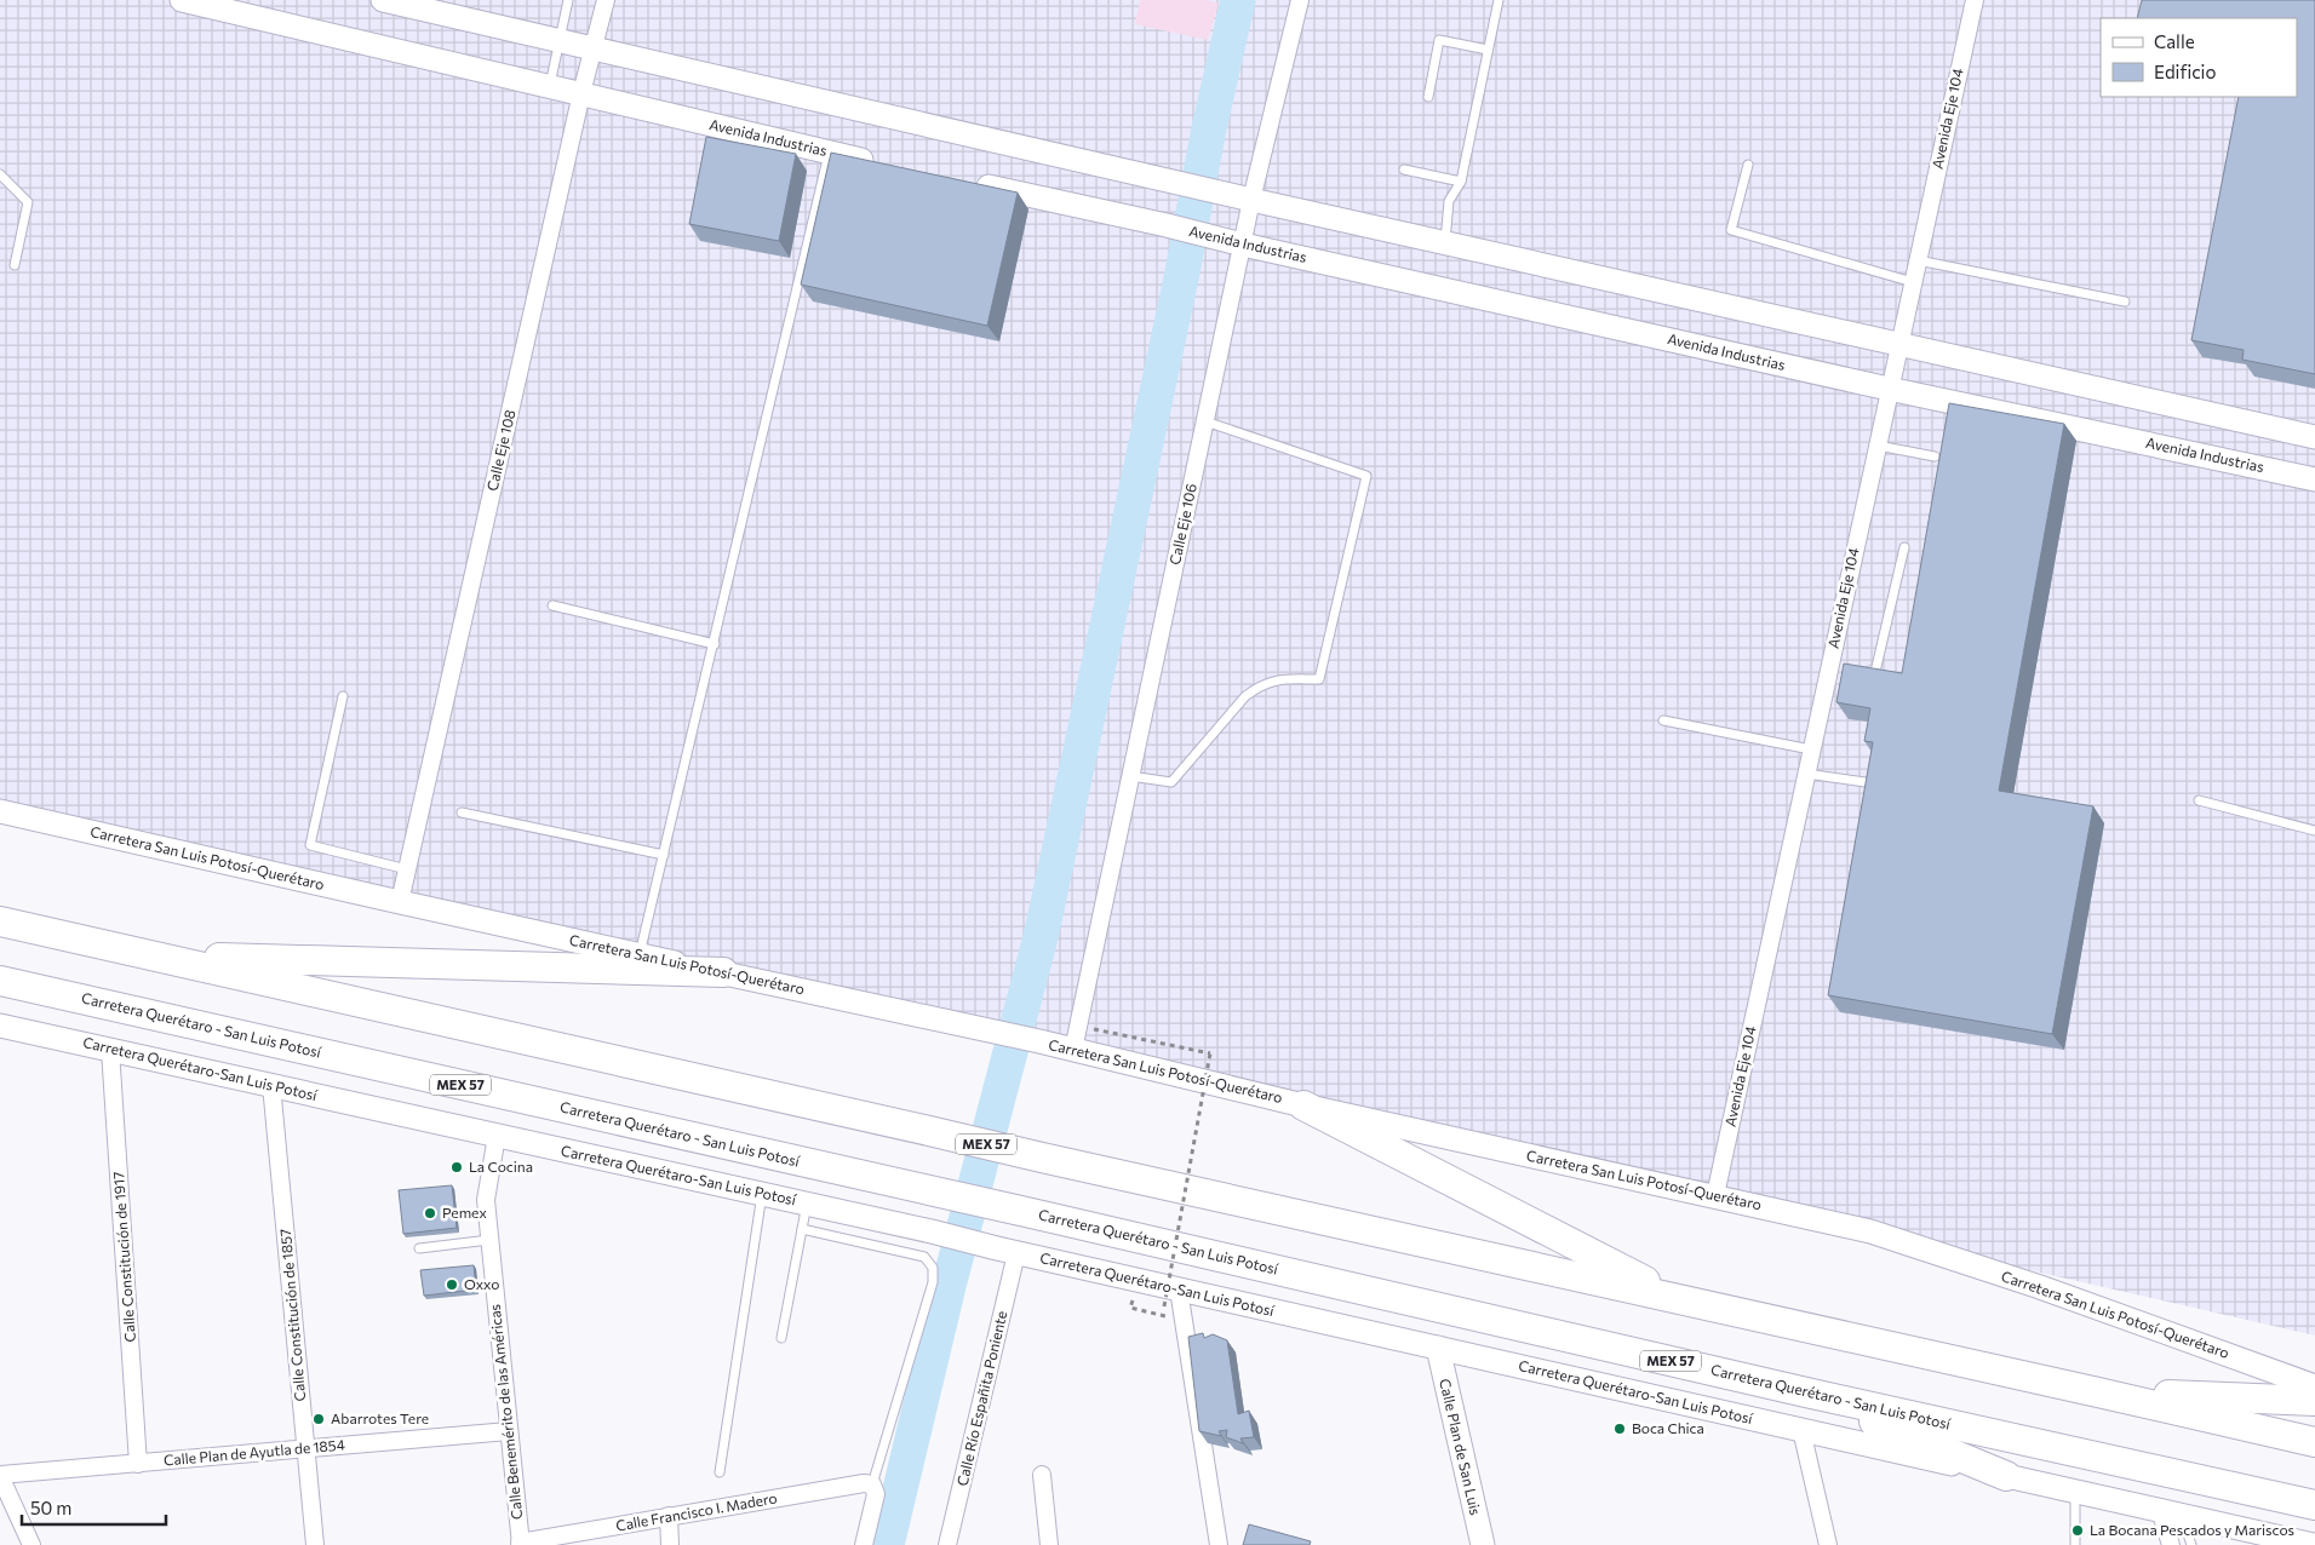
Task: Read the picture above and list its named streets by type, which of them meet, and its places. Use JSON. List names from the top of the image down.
{
  "streets": {
    "highway": ["Carretera Querétaro - San Luis Potosí", "MEX 57"],
    "main road": [
      "Avenida Industrias",
      "Carretera San Luis Potosí-Querétaro",
      "Carretera Querétaro-San Luis Potosí",
      "Calle Plan de San Luis"
    ],
    "street": [
      "Avenida Eje 104",
      "Calle Eje 108",
      "Calle Eje 106",
      "Calle Constitución de 1917",
      "Calle Constitución de 1857",
      "Calle Río Españita Poniente",
      "Calle Benemérito de las Américas",
      "Calle Plan de Ayutla de 1854",
      "Calle Francisco I. Madero"
    ]
  },
  "crossings": [
    ["Avenida Eje 104", "Avenida Industrias"],
    ["Avenida Eje 104", "Carretera San Luis Potosí-Querétaro"],
    ["Avenida Industrias", "Calle Eje 108"],
    ["Avenida Industrias", "Calle Eje 106"],
    ["Calle Eje 108", "Carretera San Luis Potosí-Querétaro"],
    ["Calle Eje 106", "Carretera San Luis Potosí-Querétaro"],
    ["Carretera Querétaro-San Luis Potosí", "Calle Constitución de 1917"],
    ["Carretera Querétaro-San Luis Potosí", "Calle Constitución de 1857"],
    ["Carretera Querétaro-San Luis Potosí", "Calle Río Españita Poniente"],
    ["Carretera Querétaro-San Luis Potosí", "Calle Benemérito de las Américas"],
    ["Carretera Querétaro-San Luis Potosí", "Calle Plan de San Luis"],
    ["Calle Constitución de 1917", "Calle Plan de Ayutla de 1854"],
    ["Calle Constitución de 1857", "Calle Plan de Ayutla de 1854"],
    ["Calle Benemérito de las Américas", "Calle Plan de Ayutla de 1854"],
    ["Calle Benemérito de las Américas", "Calle Francisco I. Madero"]
  ],
  "places": [
    "La Cocina",
    "Pemex",
    "Oxxo",
    "Abarrotes Tere",
    "Boca Chica",
    "La Bocana Pescados y Mariscos"
  ],
  "legend": ["Calle", "Edificio"],
  "scale_bar": "50 m"
}
